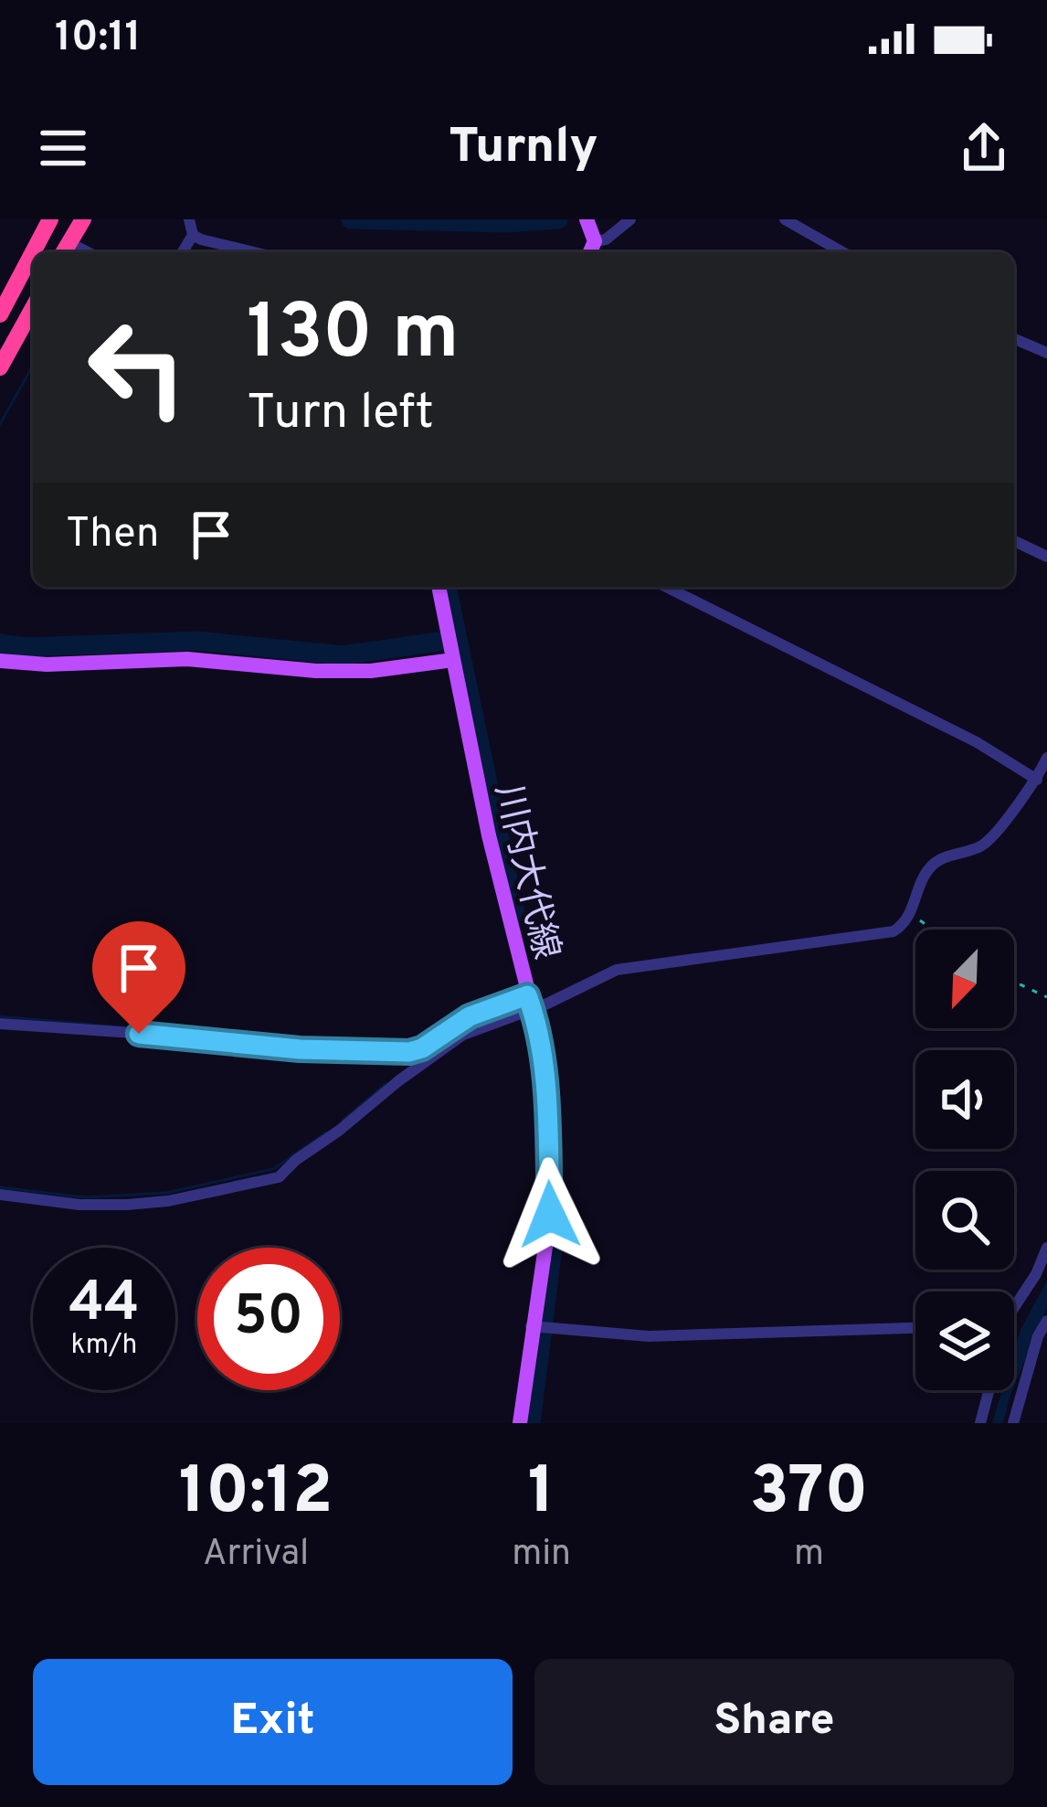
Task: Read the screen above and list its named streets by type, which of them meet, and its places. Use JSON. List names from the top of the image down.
{
  "streets": {
    "main road": ["川内大代線"]
  },
  "north": "bottom left",
  "page": {
    "status": "10:11",
    "header": "Turnly",
    "turn": ["130 m", "Turn left"],
    "then": "Then",
    "speed": "44 km/h",
    "limit": "50",
    "eta": [
      "10:12",
      "Arrival",
      "1",
      "min",
      "370",
      "m"
    ],
    "buttons": ["Exit", "Share"]
  }
}
